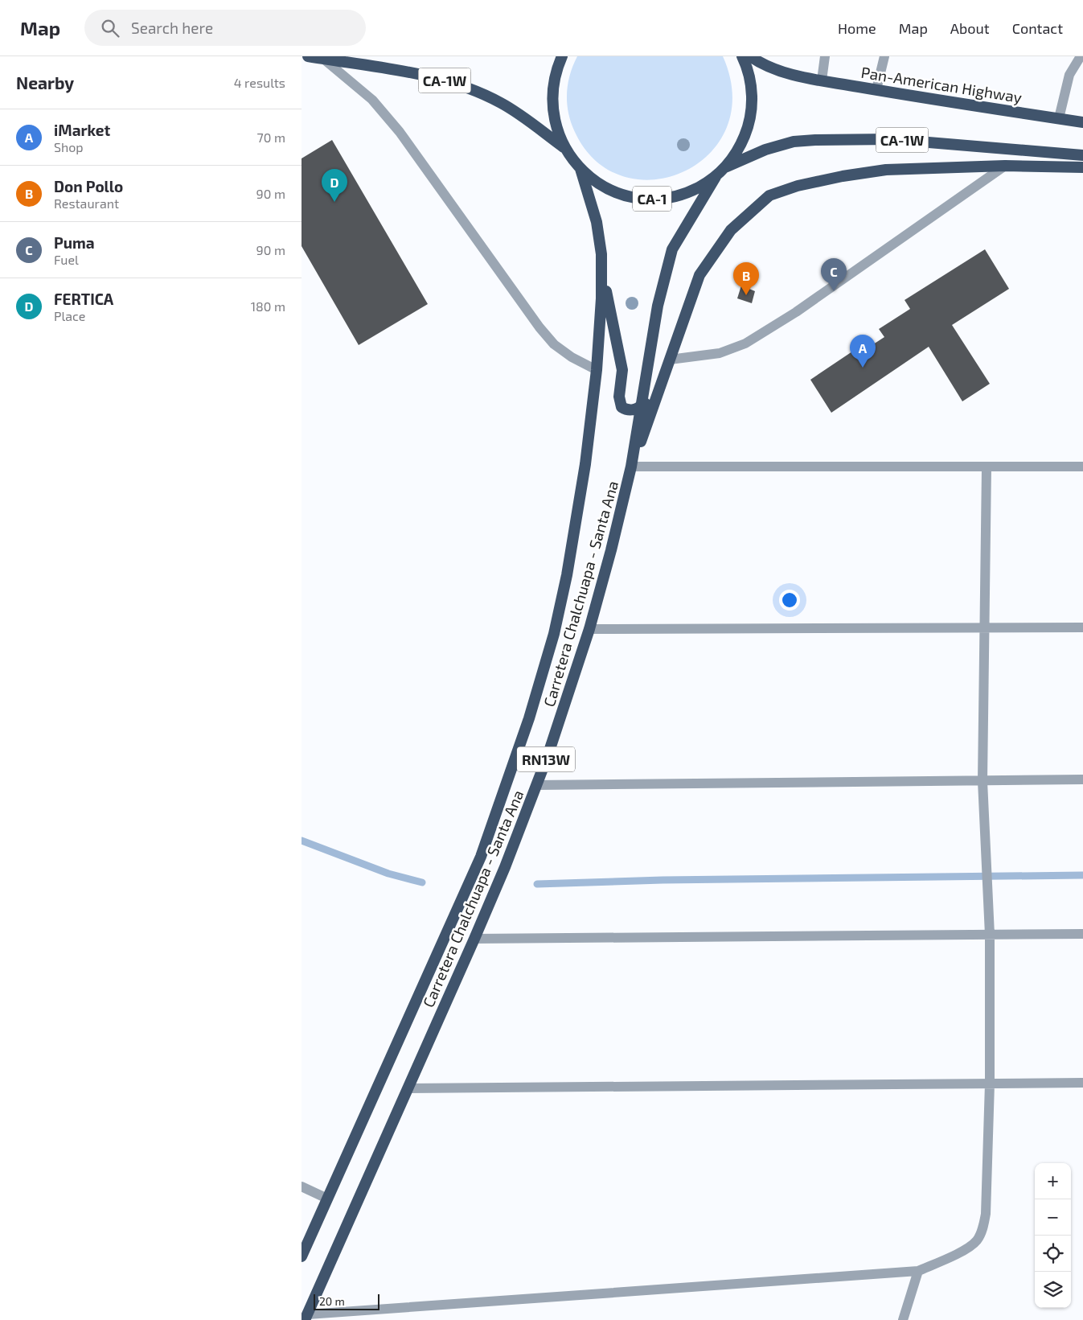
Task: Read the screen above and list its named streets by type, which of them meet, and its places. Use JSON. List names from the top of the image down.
{
  "streets": {
    "highway": [
      "CA-1W",
      "Pan-American Highway",
      "CA-1",
      "Carretera Chalchuapa - Santa Ana",
      "RN13W"
    ]
  },
  "crossings": [
    ["CA-1W", "CA-1"],
    ["CA-1", "Carretera Chalchuapa - Santa Ana"]
  ],
  "scale_bar": "20 m",
  "page": {
    "header": "Map",
    "search": "Search here",
    "nav": [
      "Home",
      "Map",
      "About",
      "Contact"
    ],
    "heading": ["Nearby", "4 results"],
    "list": [
      {
        "mark": "A",
        "name": "iMarket",
        "note": "Shop",
        "value": "70 m"
      },
      {
        "mark": "B",
        "name": "Don Pollo",
        "note": "Restaurant",
        "value": "90 m"
      },
      {
        "mark": "C",
        "name": "Puma",
        "note": "Fuel",
        "value": "90 m"
      },
      {
        "mark": "D",
        "name": "FERTICA",
        "note": "Place",
        "value": "180 m"
      }
    ],
    "pins": [
      "D",
      "C",
      "B",
      "A"
    ],
    "map_buttons": ["+", "−"],
    "scale": "20 m"
  }
}
